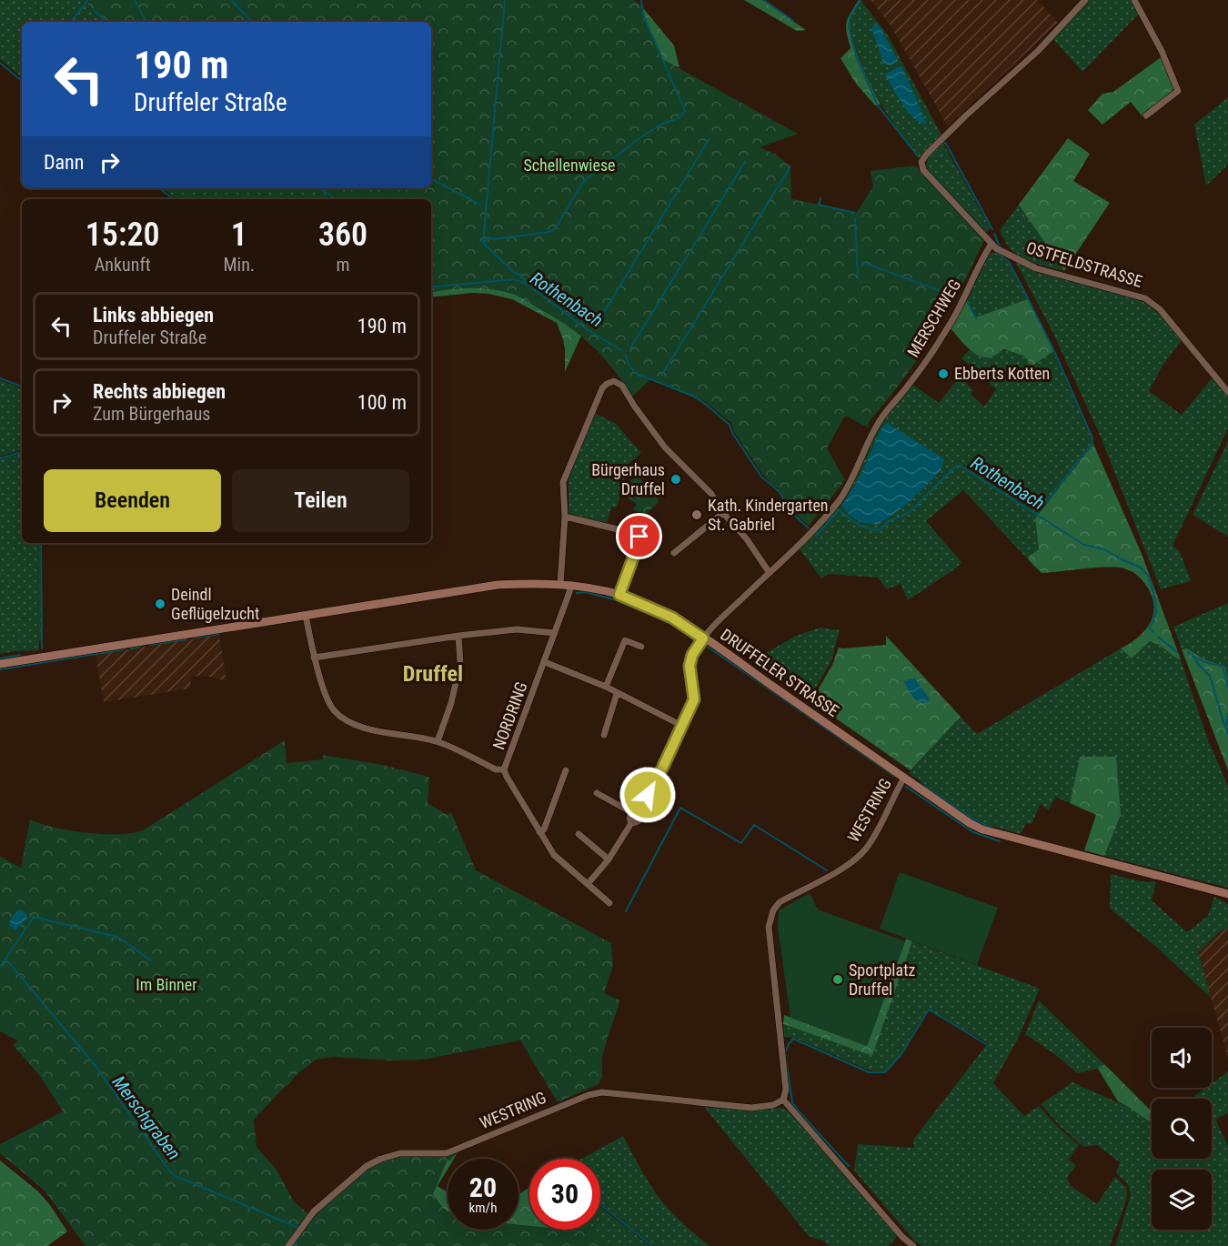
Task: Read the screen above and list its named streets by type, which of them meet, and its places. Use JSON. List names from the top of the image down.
{
  "streets": {
    "street": [
      "OSTFELDSTRASSE",
      "MERSCHWEG",
      "DRUFFELER STRASSE",
      "NORDRING",
      "WESTRING"
    ]
  },
  "crossings": [
    ["OSTFELDSTRASSE", "MERSCHWEG"],
    ["MERSCHWEG", "DRUFFELER STRASSE"],
    ["DRUFFELER STRASSE", "NORDRING"],
    ["DRUFFELER STRASSE", "WESTRING"]
  ],
  "districts": ["Druffel"],
  "water": ["Rothenbach", "Merschgraben"],
  "parks": ["Schellenwiese", "Im Binner"],
  "places": [
    "Ebberts Kotten",
    "Bürgerhaus Druffel",
    "Kath. Kindergarten St. Gabriel",
    "Deindl Geflügelzucht",
    "Sportplatz Druffel"
  ],
  "page": {
    "turn": ["190 m", "Druffeler Straße"],
    "then": "Dann",
    "eta": [
      "15:20",
      "Ankunft",
      "1",
      "Min.",
      "360",
      "m"
    ],
    "list": [
      {
        "name": "Links abbiegen",
        "note": "Druffeler Straße",
        "value": "190 m"
      },
      {
        "name": "Rechts abbiegen",
        "note": "Zum Bürgerhaus",
        "value": "100 m"
      }
    ],
    "buttons": ["Beenden", "Teilen"],
    "speed": "20 km/h",
    "limit": "30"
  }
}
